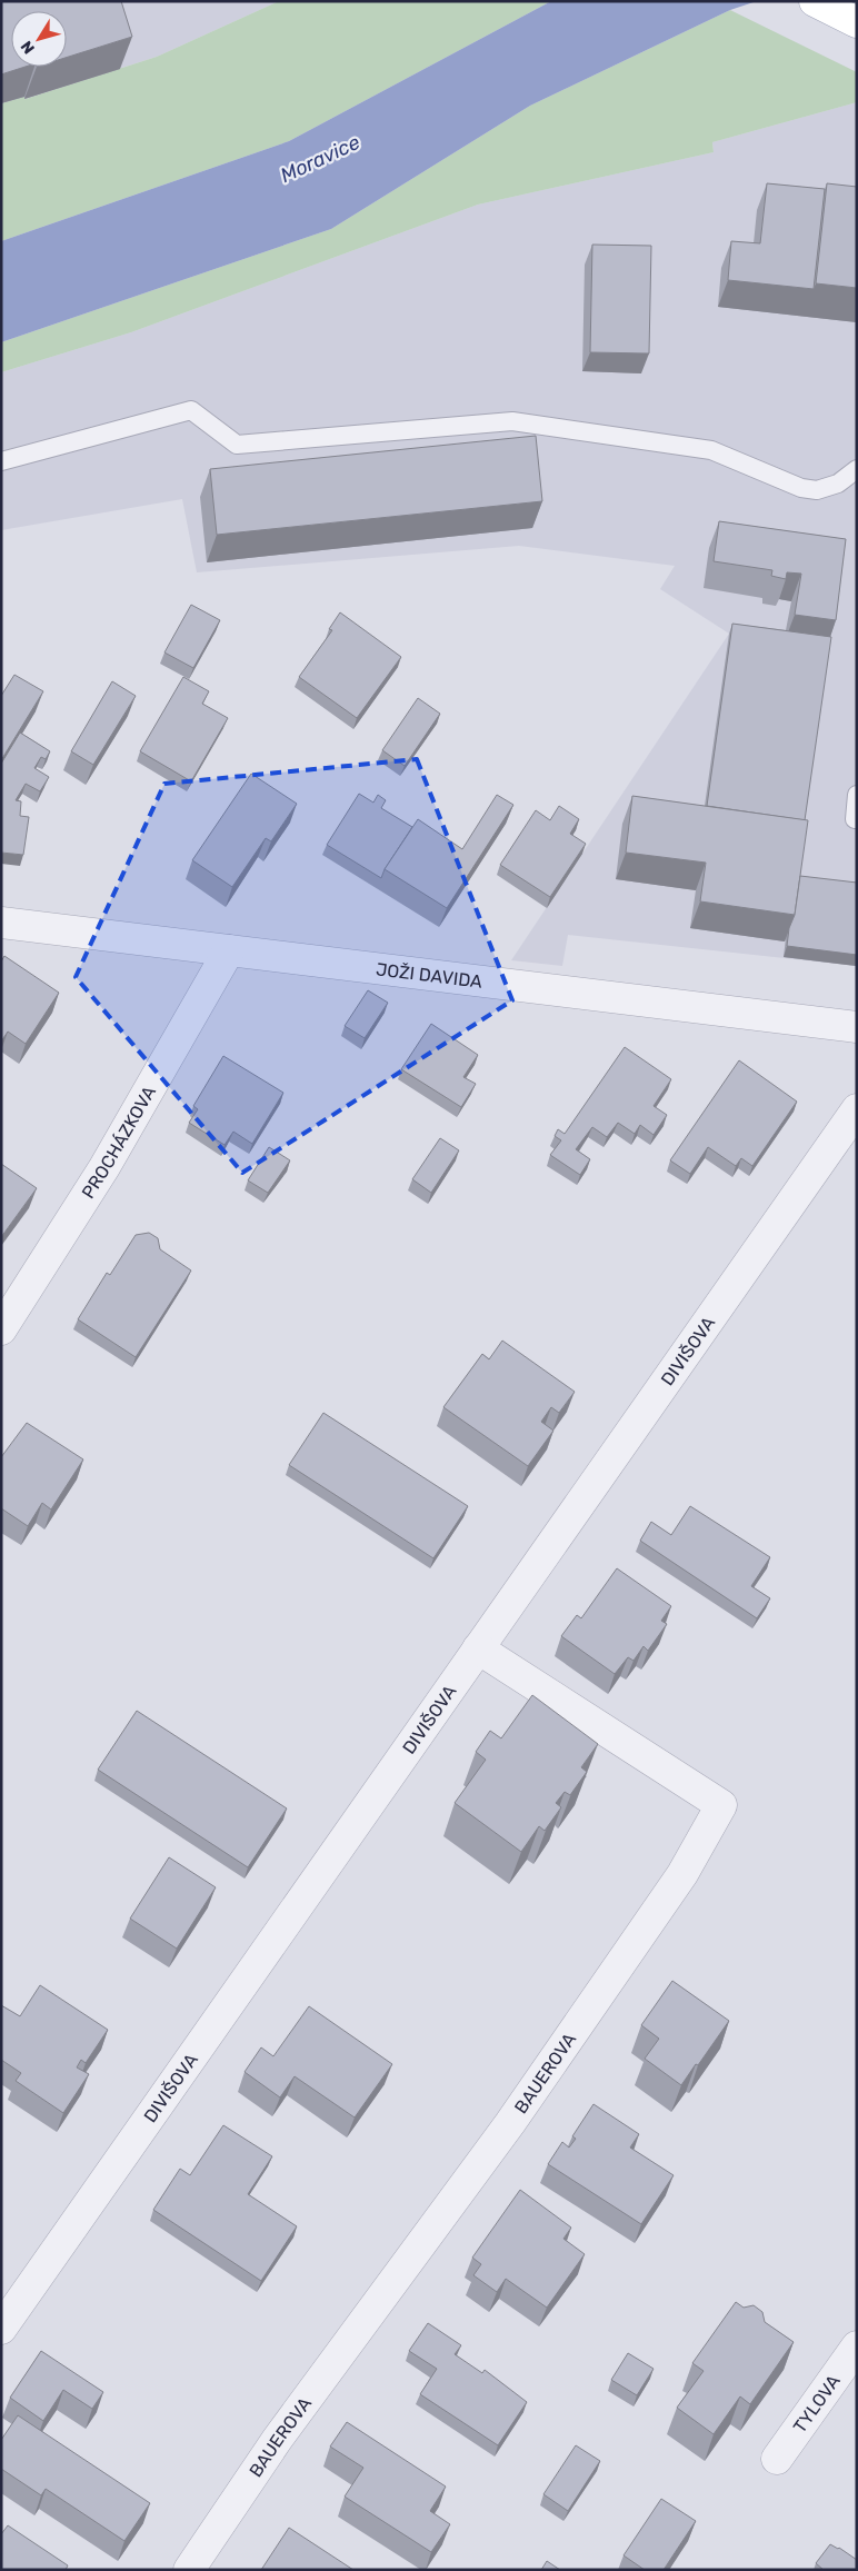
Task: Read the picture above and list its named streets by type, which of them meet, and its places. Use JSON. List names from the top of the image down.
{
  "streets": {
    "street": [
      "JOŽI DAVIDA",
      "PROCHÁZKOVA",
      "DIVIŠOVA",
      "BAUEROVA",
      "TYLOVA"
    ]
  },
  "crossings": [
    ["JOŽI DAVIDA", "PROCHÁZKOVA"],
    ["DIVIŠOVA", "BAUEROVA"]
  ],
  "water": ["Moravice"],
  "north": "bottom left"
}
